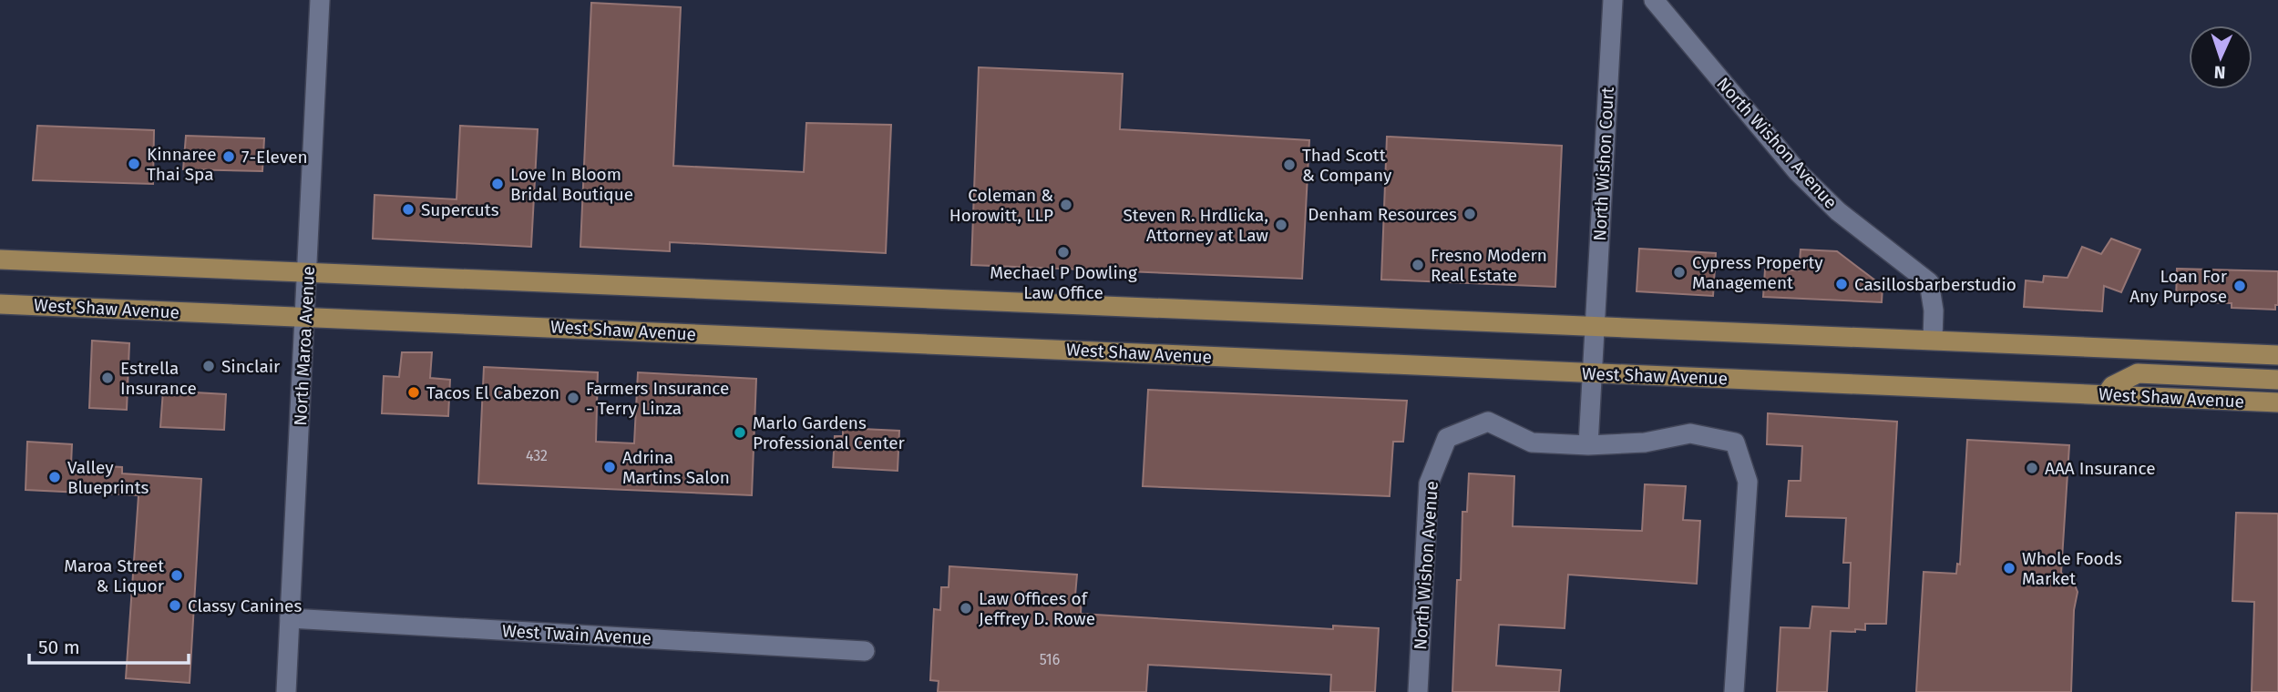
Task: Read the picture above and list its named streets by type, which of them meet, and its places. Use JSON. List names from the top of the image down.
{
  "streets": {
    "main road": ["West Shaw Avenue"],
    "street": [
      "North Wishon Avenue",
      "North Wishon Court",
      "North Maroa Avenue",
      "West Twain Avenue"
    ]
  },
  "crossings": [
    ["West Shaw Avenue", "North Maroa Avenue"],
    ["North Maroa Avenue", "West Twain Avenue"]
  ],
  "places": [
    "7-Eleven",
    "Kinnaree Thai Spa",
    "Thad Scott & Company",
    "Love In Bloom Bridal Boutique",
    "Coleman & Horowitt, LLP",
    "Supercuts",
    "Denham Resources",
    "Steven R. Hrdlicka, Attorney at Law",
    "Mechael P Dowling Law Office",
    "Fresno Modern Real Estate",
    "Cypress Property Management",
    "Casillosbarberstudio",
    "Loan For Any Purpose",
    "Sinclair",
    "Estrella Insurance",
    "Tacos El Cabezon",
    "Farmers Insurance - Terry Linza",
    "Marlo Gardens Professional Center",
    "Adrina Martins Salon",
    "AAA Insurance",
    "Valley Blueprints",
    "Whole Foods Market",
    "Maroa Street & Liquor",
    "Classy Canines",
    "Law Offices of Jeffrey D. Rowe"
  ],
  "house_numbers": ["432", "516"],
  "scale_bar": "50 m",
  "north": "bottom"
}
